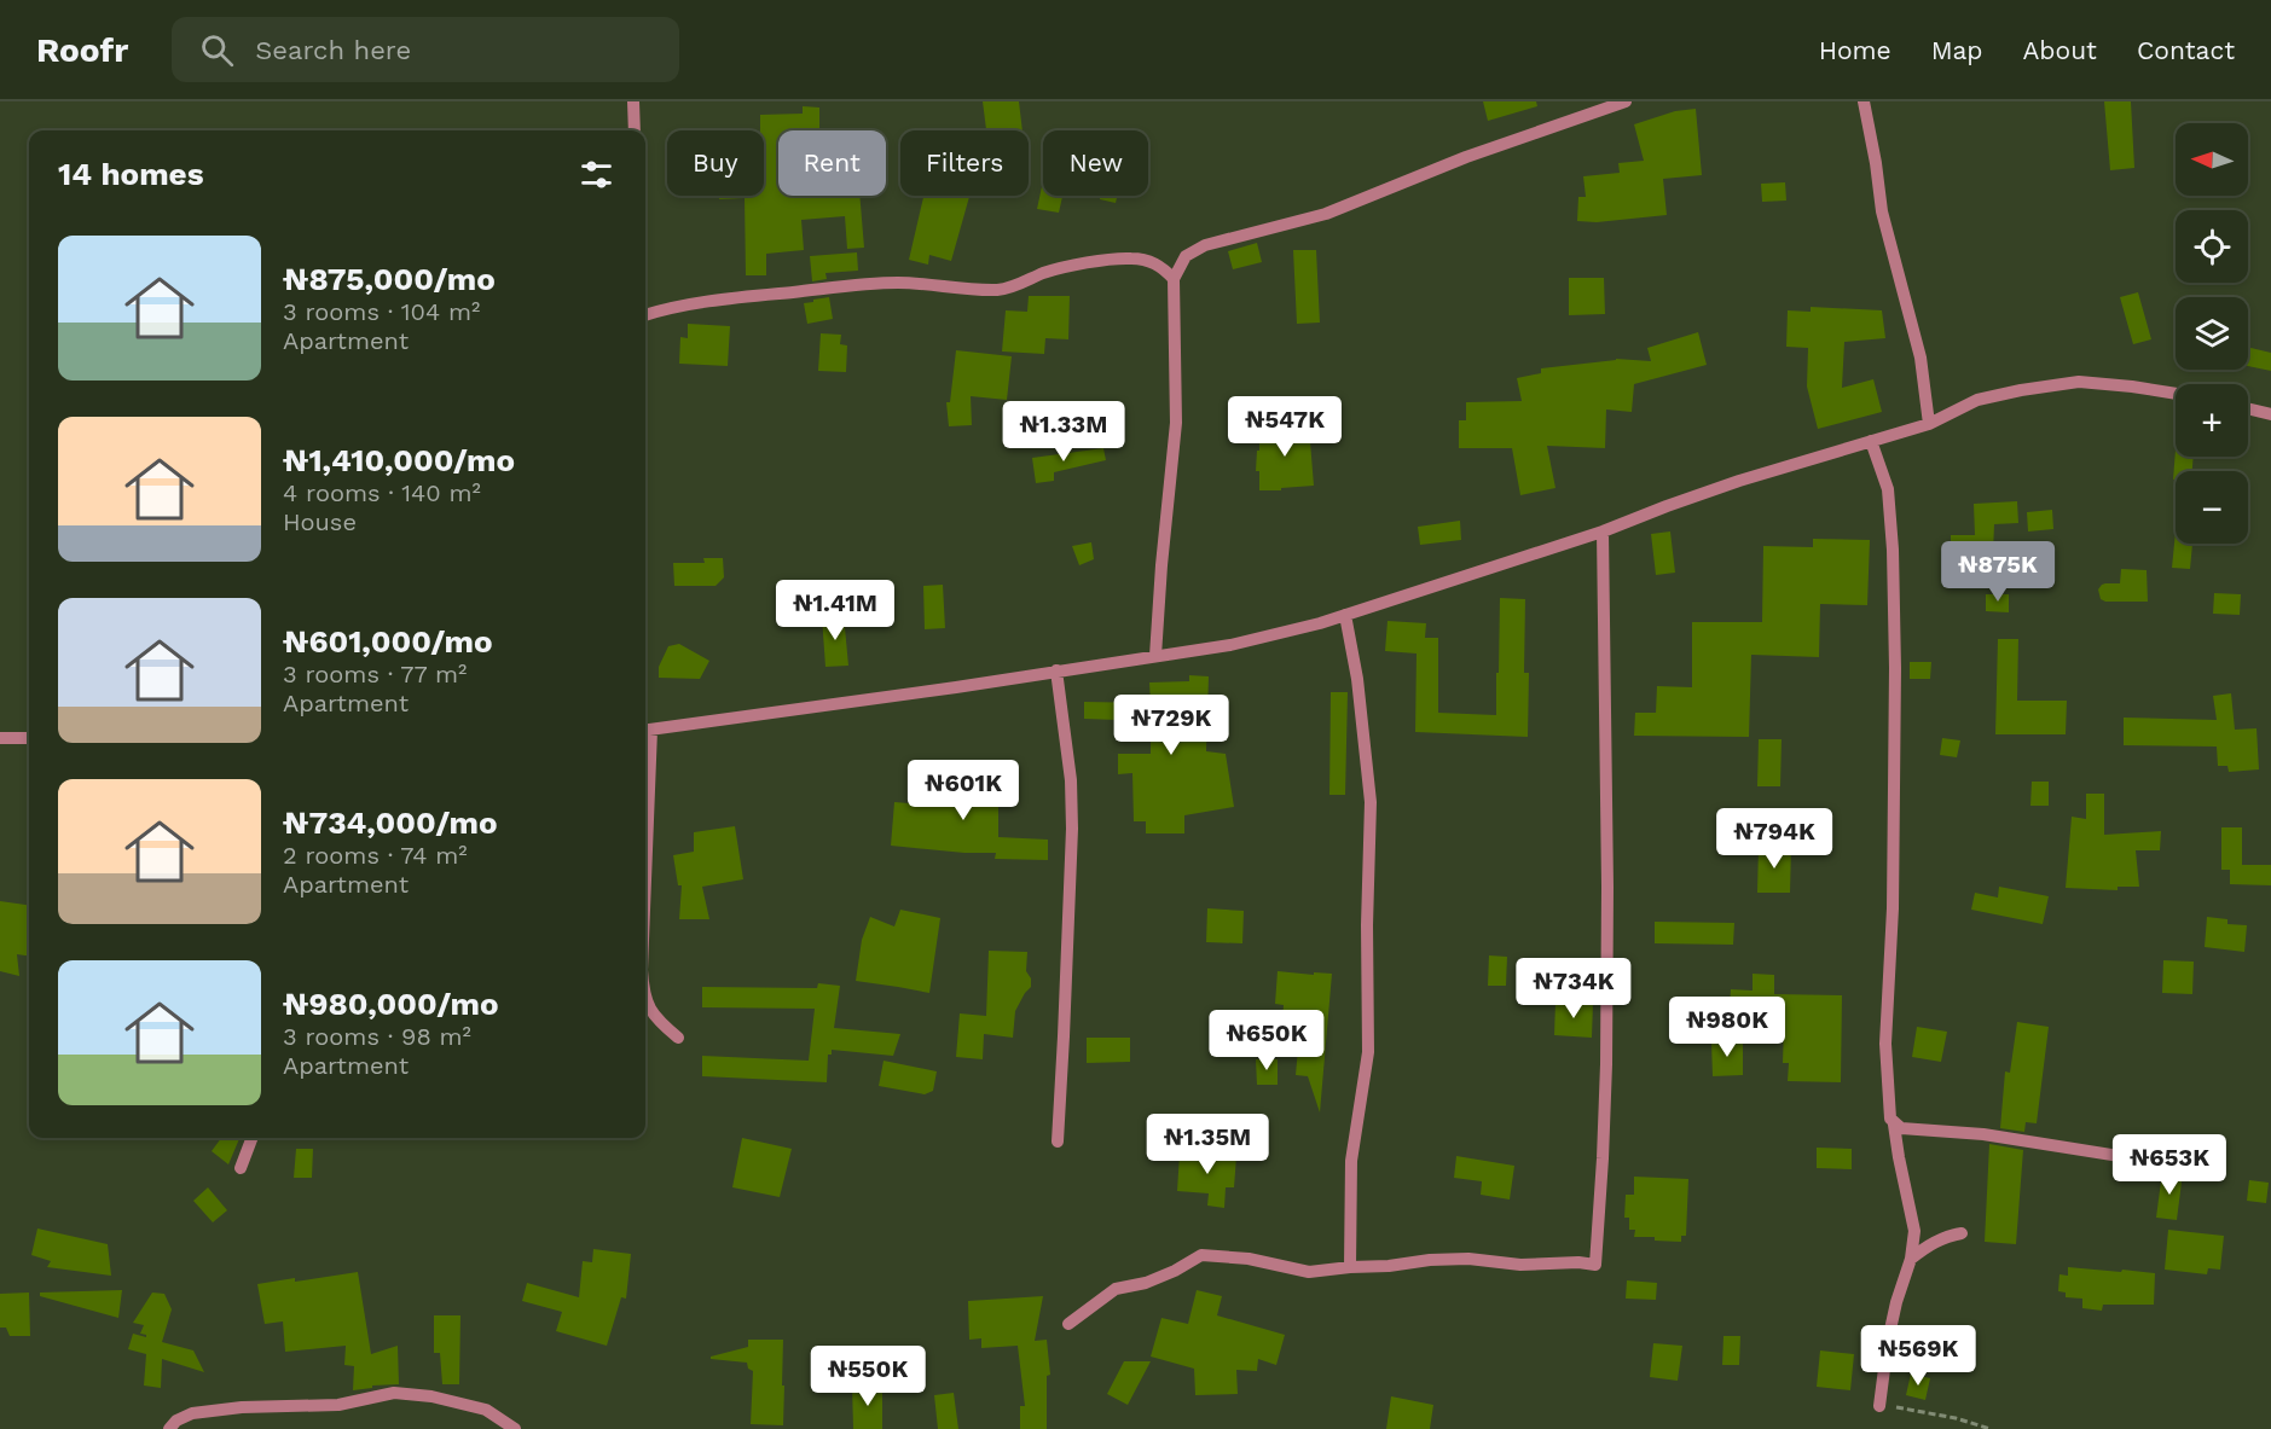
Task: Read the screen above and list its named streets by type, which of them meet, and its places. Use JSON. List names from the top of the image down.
{
  "north": "left",
  "page": {
    "header": "Roofr",
    "search": "Search here",
    "nav": [
      "Home",
      "Map",
      "About",
      "Contact"
    ],
    "map_buttons": ["+", "−"],
    "chip": [
      "Buy",
      "Rent",
      "Filters",
      "New"
    ],
    "heading": "14 homes",
    "list": [
      {
        "name": "₦875,000/mo",
        "note": "3 rooms · 104 m² · Apartment"
      },
      {
        "name": "₦1,410,000/mo",
        "note": "4 rooms · 140 m² · House"
      },
      {
        "name": "₦601,000/mo",
        "note": "3 rooms · 77 m² · Apartment"
      },
      {
        "name": "₦734,000/mo",
        "note": "2 rooms · 74 m² · Apartment"
      },
      {
        "name": "₦980,000/mo",
        "note": "3 rooms · 98 m² · Apartment"
      }
    ],
    "price": [
      "₦547K",
      "₦1.33M",
      "₦875K",
      "₦1.41M",
      "₦729K",
      "₦601K",
      "₦794K",
      "₦734K",
      "₦980K",
      "₦650K",
      "₦1.35M",
      "₦653K",
      "₦569K",
      "₦550K"
    ]
  }
}
